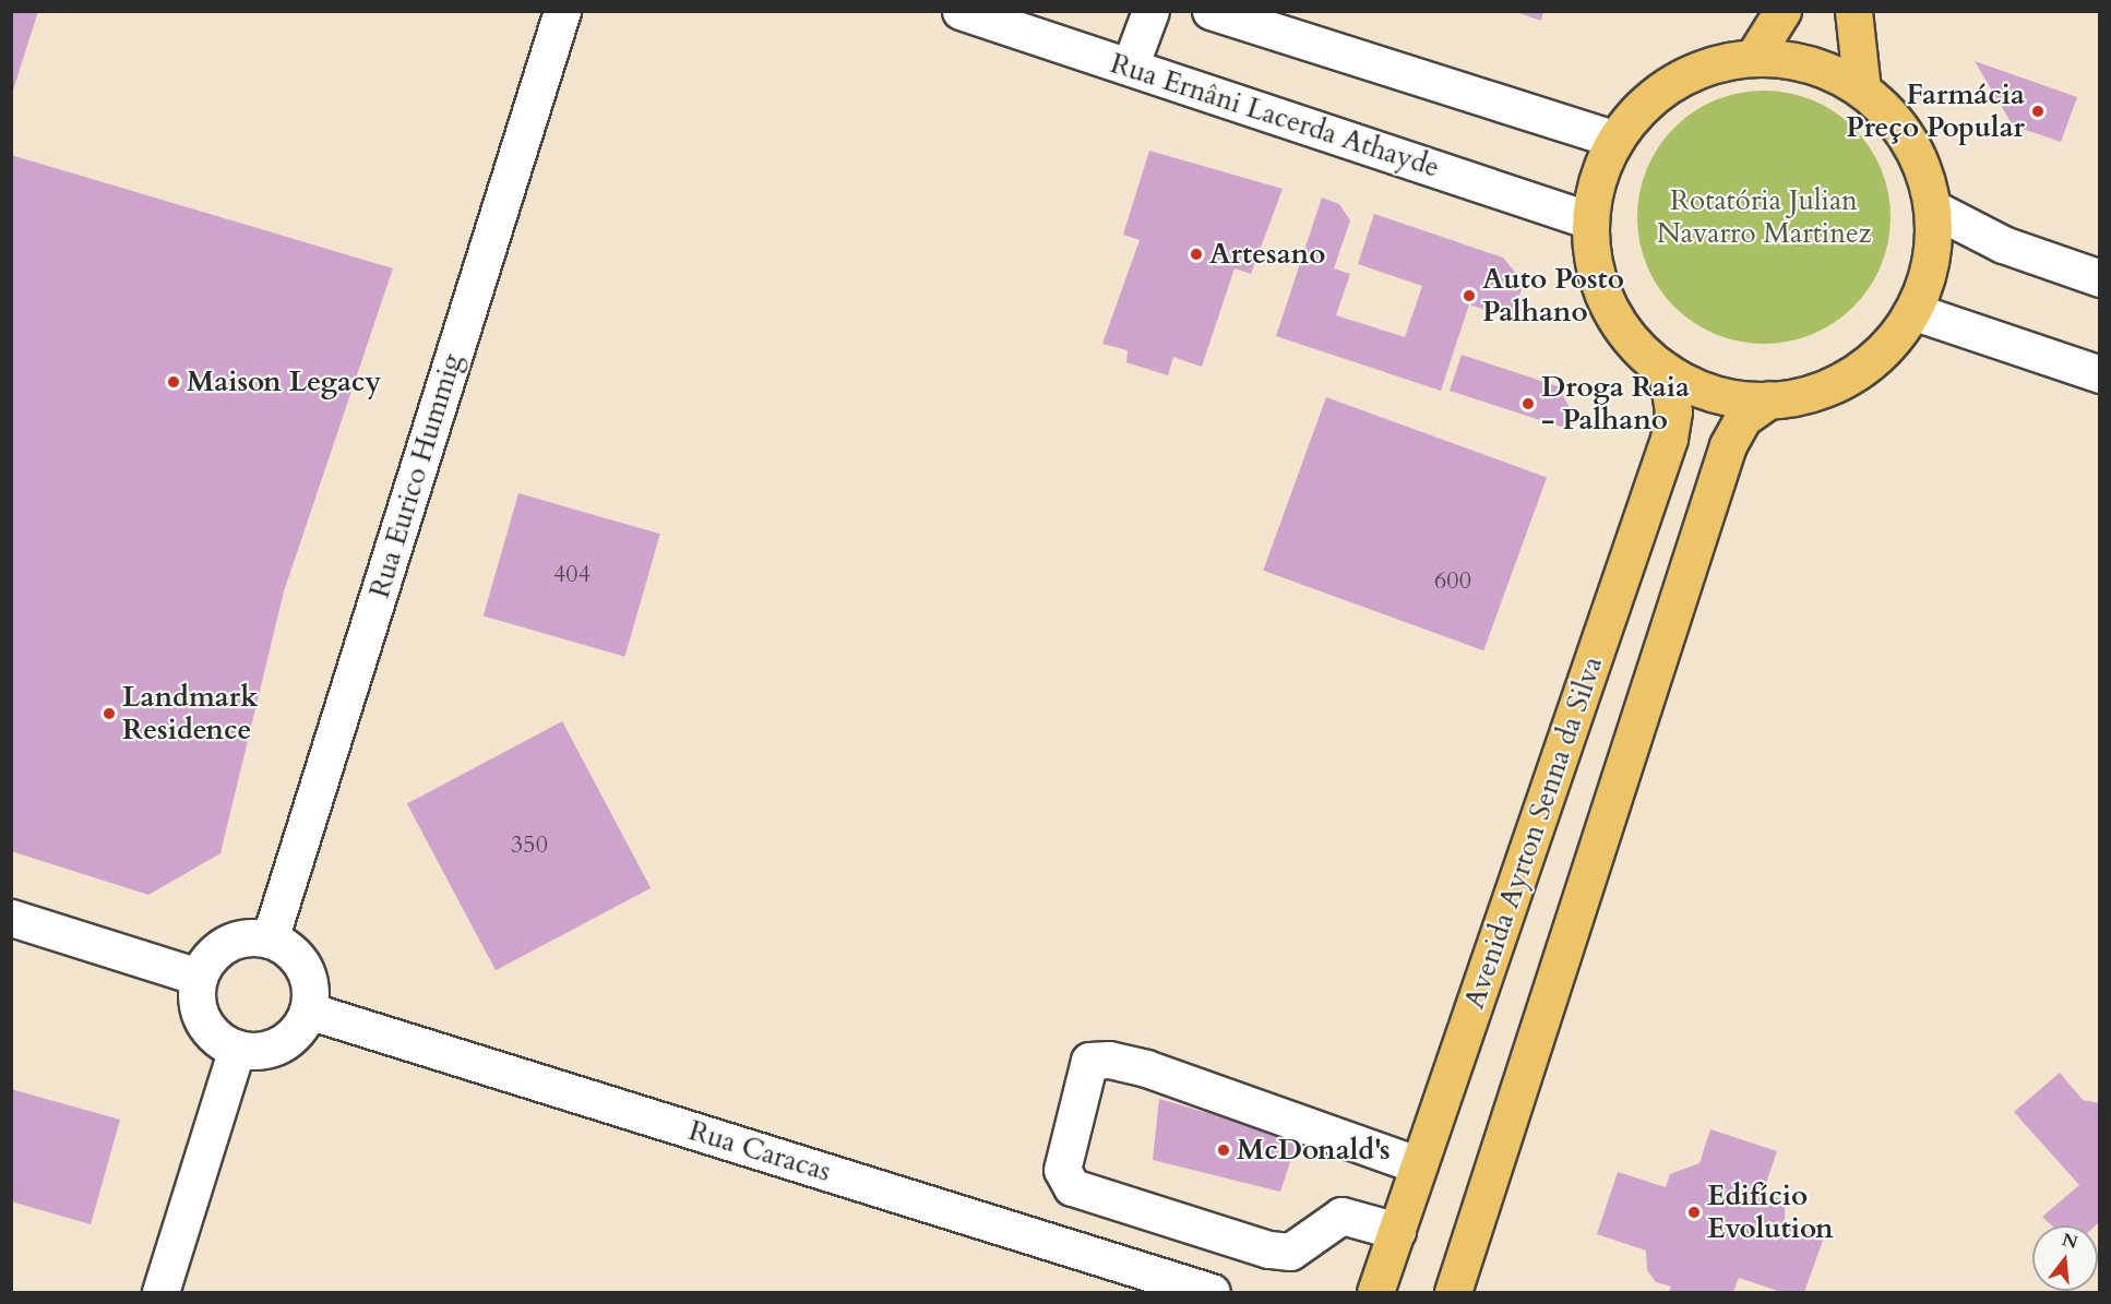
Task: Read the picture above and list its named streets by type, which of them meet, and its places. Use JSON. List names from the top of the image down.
{
  "streets": {
    "main road": ["Avenida Ayrton Senna da Silva"],
    "street": ["Rua Ernâni Lacerda Athayde", "Rua Eurico Hummig", "Rua Caracas"]
  },
  "crossings": [
    ["Rua Eurico Hummig", "Rua Caracas"]
  ],
  "parks": ["Rotatória Julian Navarro Martinez"],
  "places": [
    "Farmácia Preço Popular",
    "Artesano",
    "Auto Posto Palhano",
    "Maison Legacy",
    "Droga Raia - Palhano",
    "Landmark Residence",
    "McDonald's",
    "Edifício Evolution"
  ],
  "house_numbers": ["404", "600", "350"],
  "north": "top"
}
